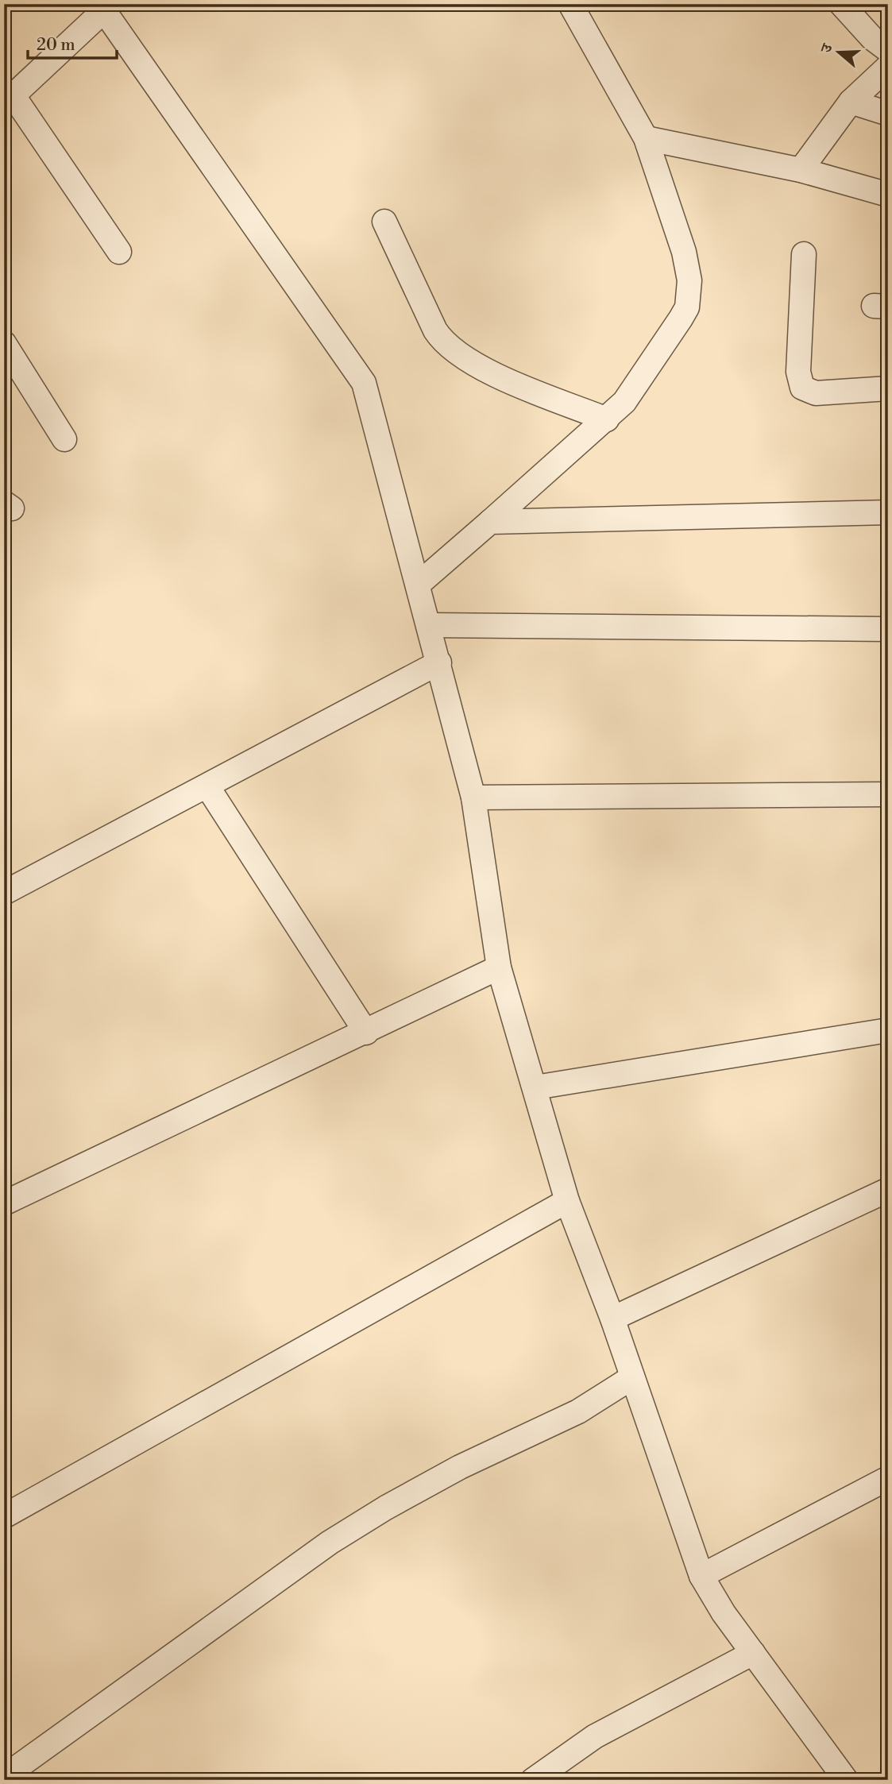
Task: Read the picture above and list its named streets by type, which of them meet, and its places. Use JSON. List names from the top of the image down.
{
  "scale_bar": "20 m",
  "north": "left"
}
